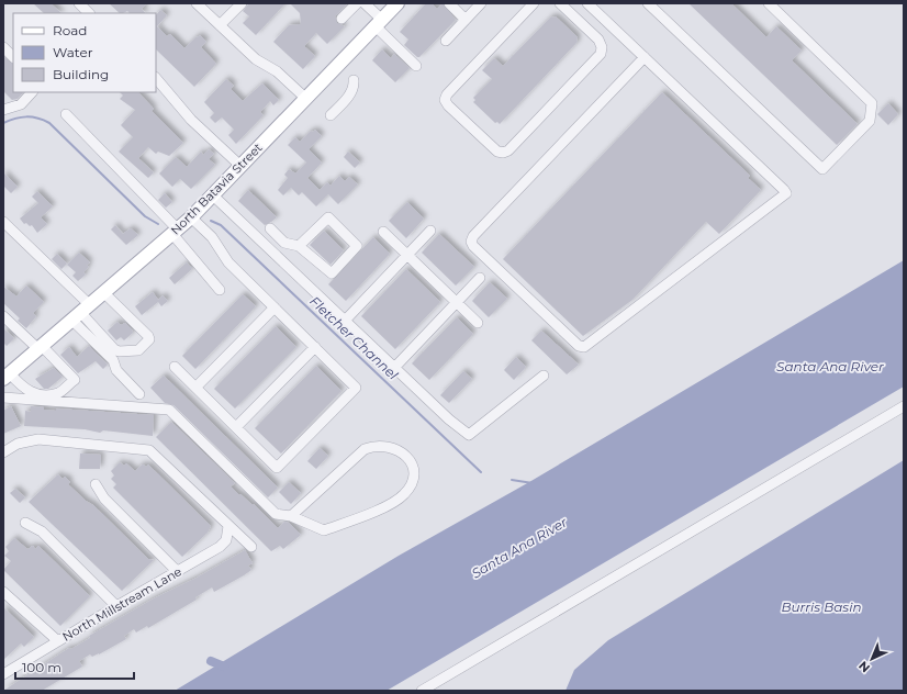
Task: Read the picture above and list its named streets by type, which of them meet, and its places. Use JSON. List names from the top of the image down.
{
  "streets": {
    "main road": ["North Batavia Street"],
    "street": ["North Millstream Lane"]
  },
  "water": ["Fletcher Channel", "Santa Ana River", "Burris Basin"],
  "legend": ["Road", "Water", "Building"],
  "scale_bar": "100 m",
  "north": "bottom left"
}
